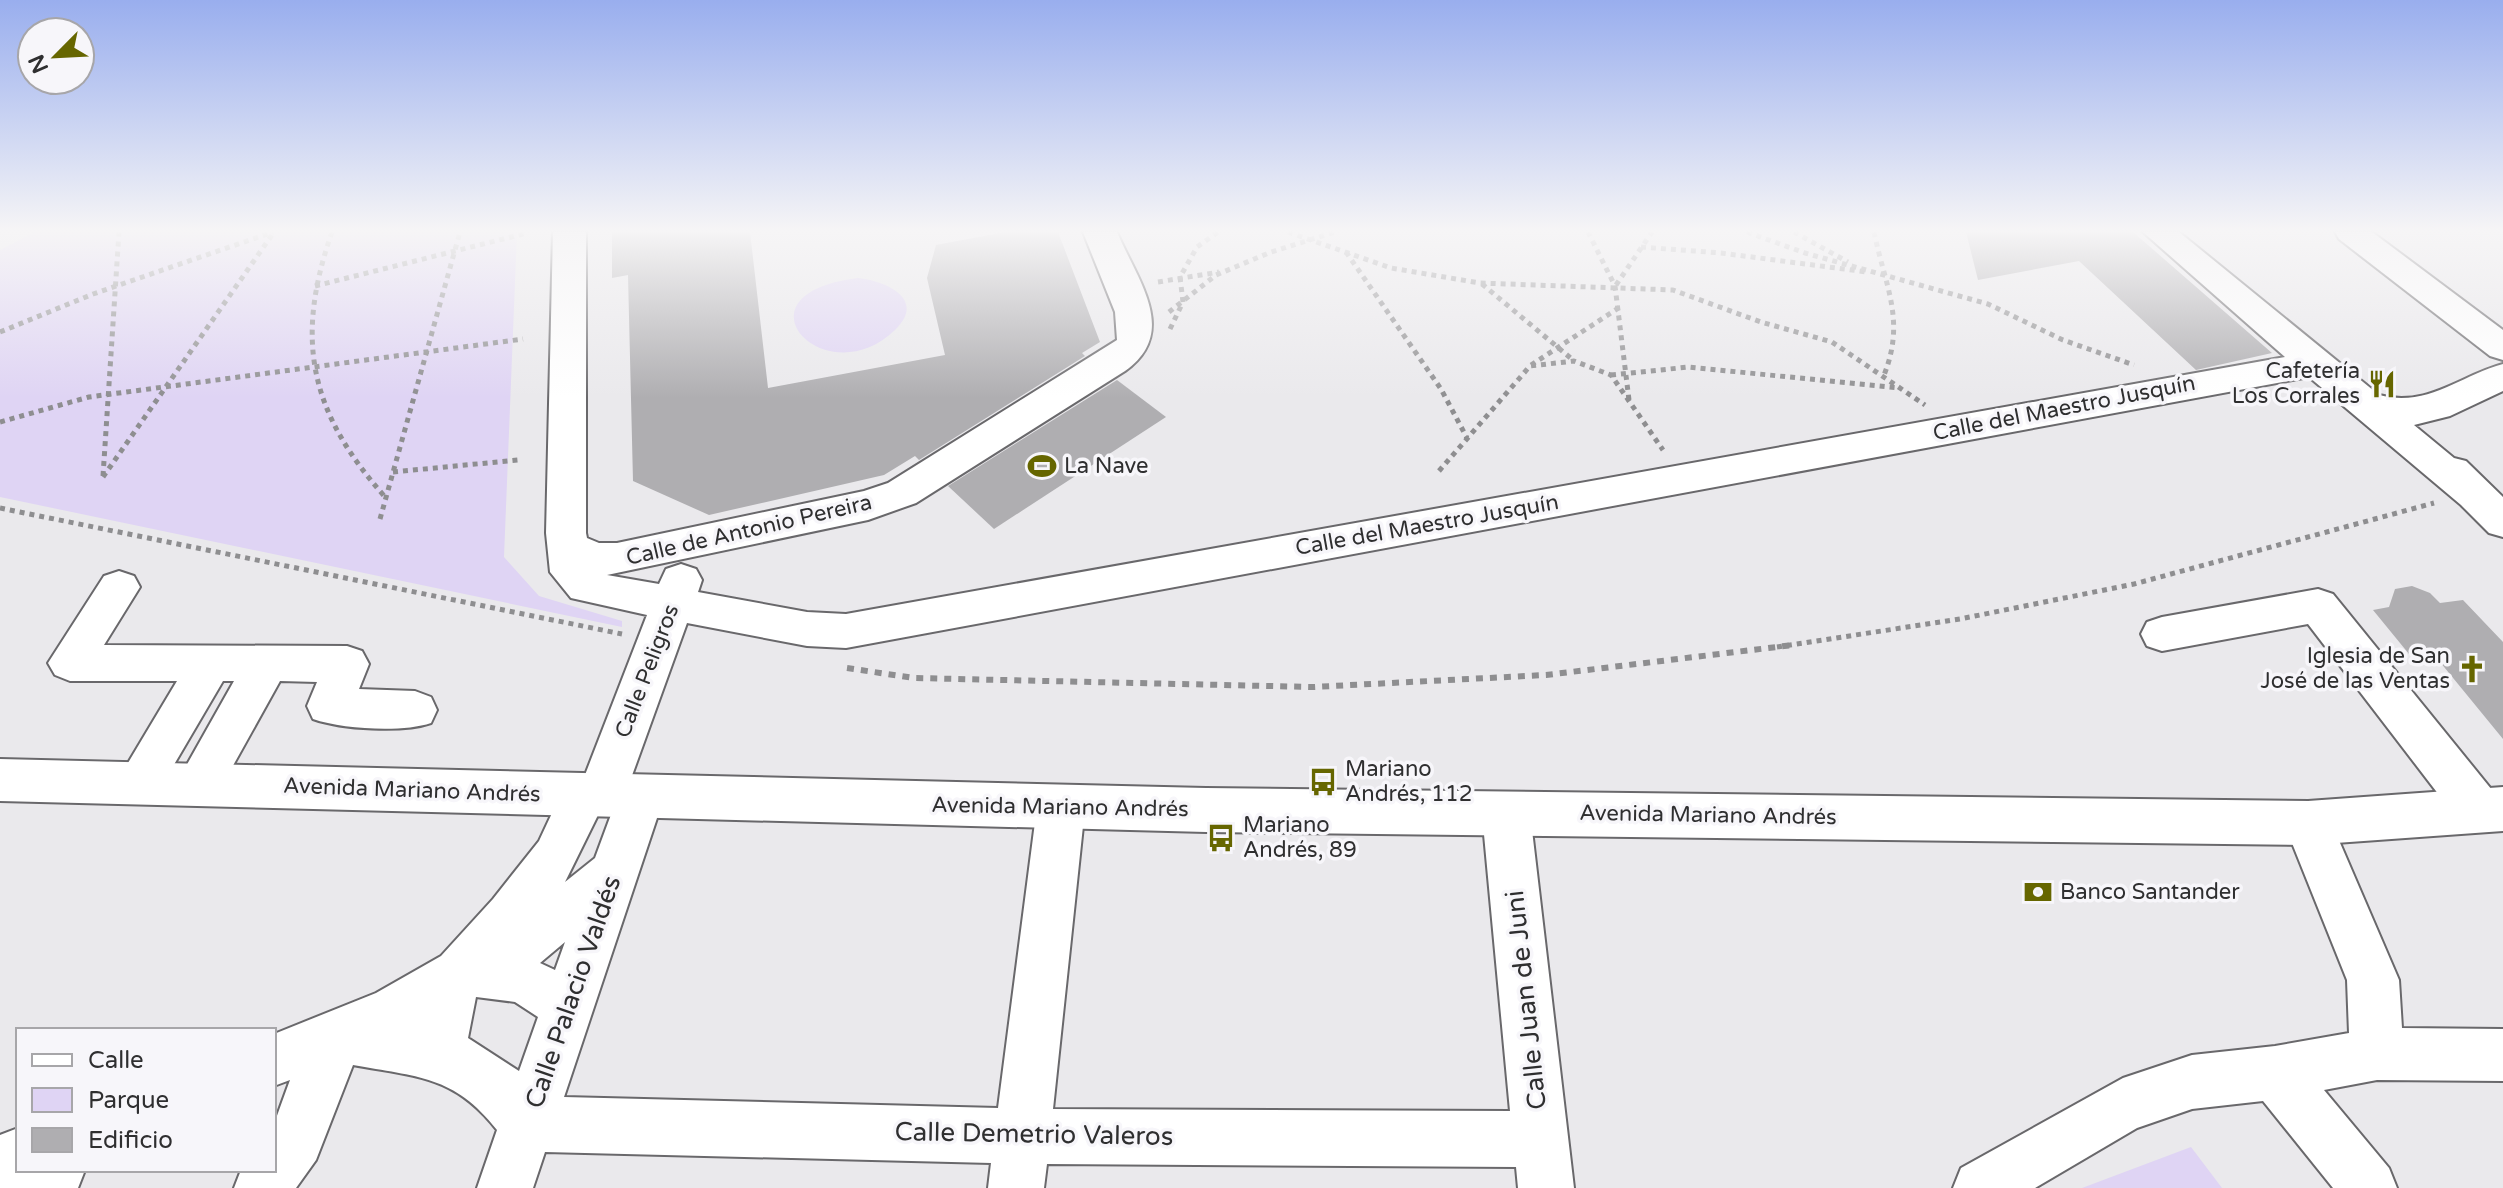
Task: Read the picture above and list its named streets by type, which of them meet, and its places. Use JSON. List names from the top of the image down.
{
  "streets": {
    "main road": ["Avenida Mariano Andrés"],
    "street": [
      "Calle del Maestro Jusquín",
      "Calle de Antonio Pereira",
      "Calle Peligros",
      "Calle Palacio Valdés",
      "Calle Juan de Juni",
      "Calle Demetrio Valeros"
    ]
  },
  "crossings": [
    ["Calle del Maestro Jusquín", "Calle de Antonio Pereira"],
    ["Calle del Maestro Jusquín", "Calle Peligros"],
    ["Calle de Antonio Pereira", "Calle Peligros"],
    ["Calle Peligros", "Avenida Mariano Andrés"],
    ["Calle Peligros", "Calle Palacio Valdés"],
    ["Avenida Mariano Andrés", "Calle Palacio Valdés"],
    ["Avenida Mariano Andrés", "Calle Juan de Juni"],
    ["Calle Palacio Valdés", "Calle Demetrio Valeros"],
    ["Calle Juan de Juni", "Calle Demetrio Valeros"]
  ],
  "places": {
    "restaurant": ["Cafetería Los Corrales"],
    "sports": ["La Nave"],
    "church": ["Iglesia de San José de las Ventas"],
    "bus stop": ["Mariano Andrés, 112", "Mariano Andrés, 89"],
    "bank": ["Banco Santander"]
  },
  "legend": ["Calle", "Parque", "Edificio"],
  "north": "bottom left"
}
